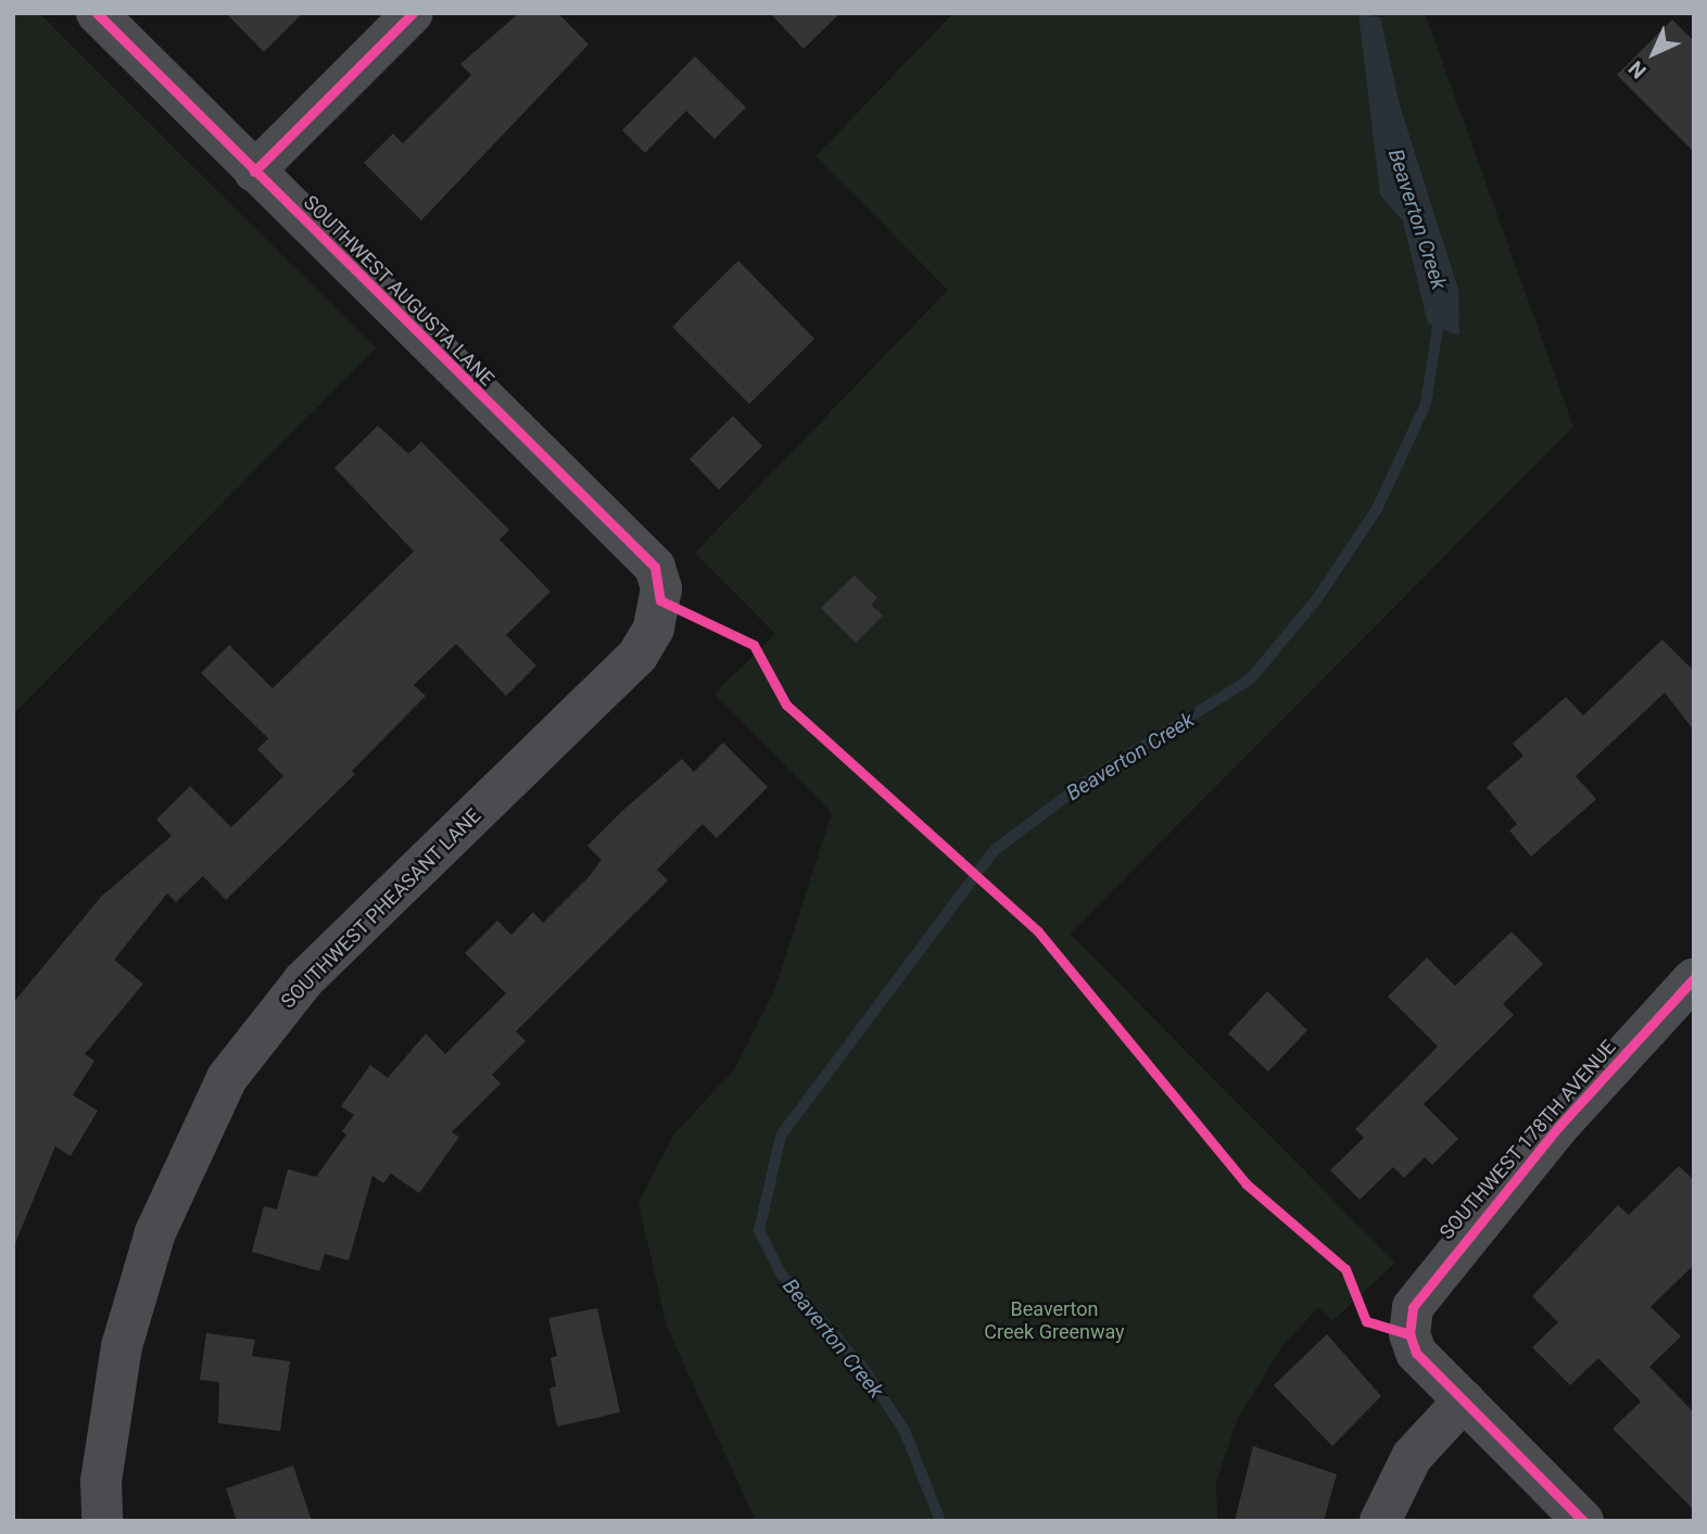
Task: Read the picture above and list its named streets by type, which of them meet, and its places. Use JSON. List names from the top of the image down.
{
  "streets": {
    "street": ["SOUTHWEST AUGUSTA LANE", "SOUTHWEST PHEASANT LANE", "SOUTHWEST 178TH AVENUE"]
  },
  "crossings": [
    ["SOUTHWEST AUGUSTA LANE", "SOUTHWEST PHEASANT LANE"]
  ],
  "water": ["Beaverton Creek"],
  "parks": ["Beaverton Creek Greenway"],
  "north": "bottom left"
}
